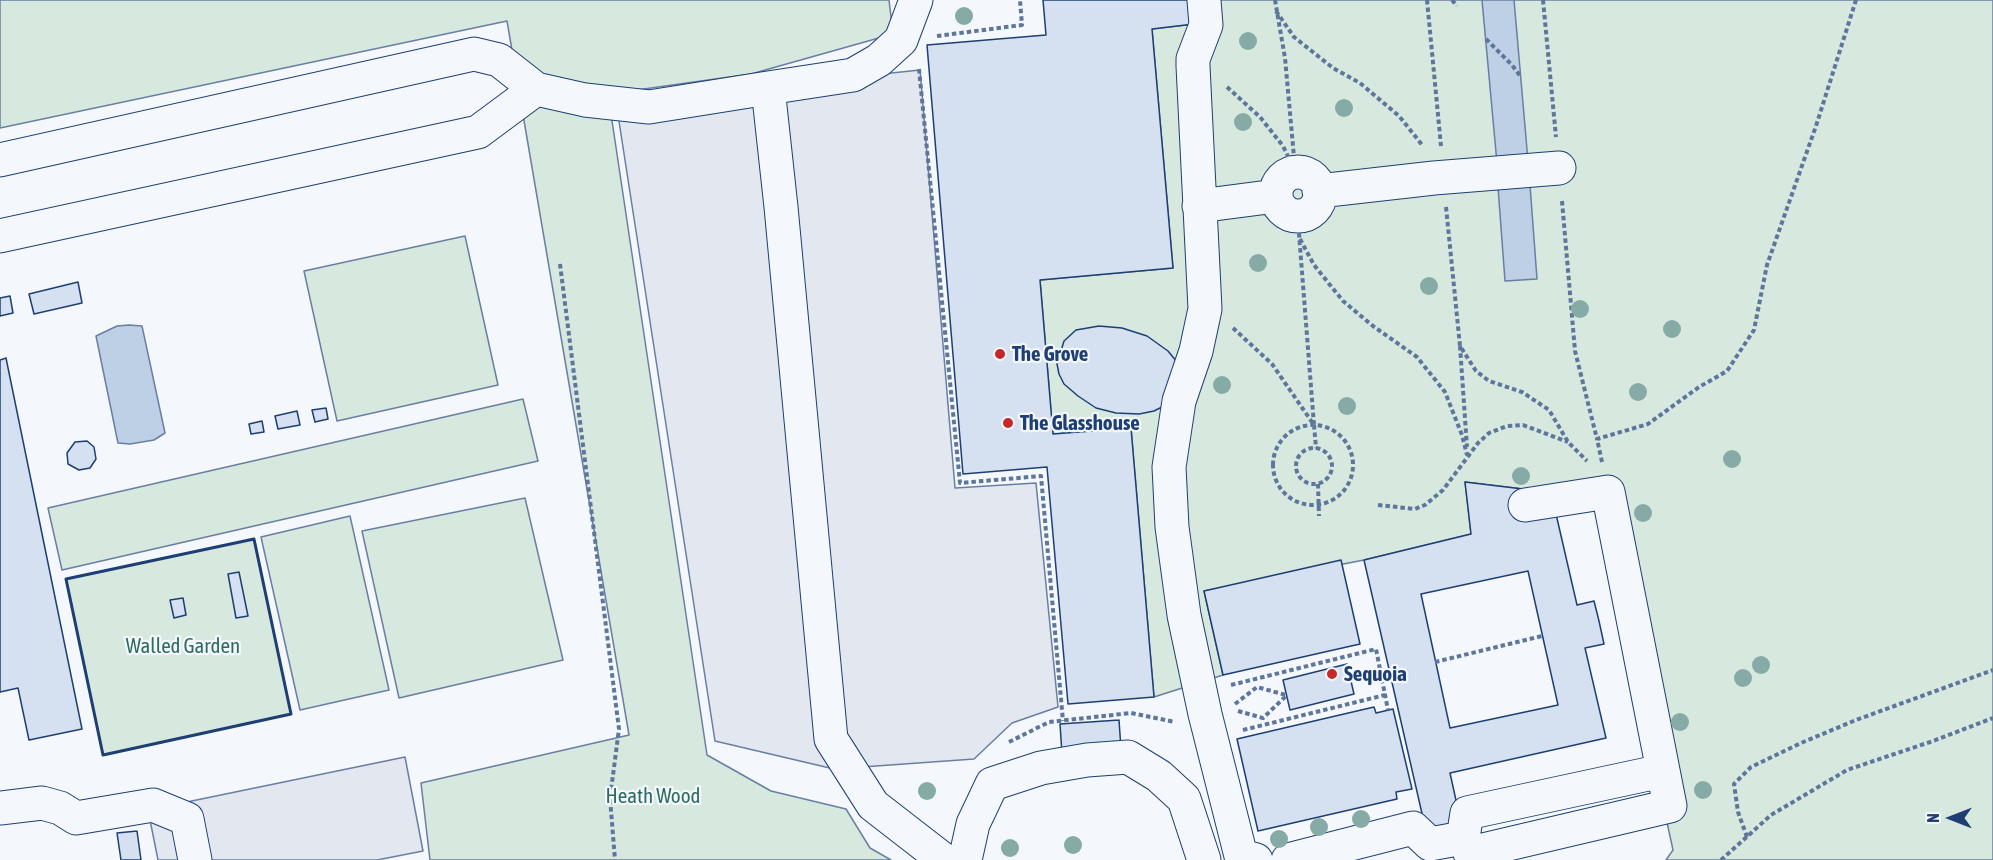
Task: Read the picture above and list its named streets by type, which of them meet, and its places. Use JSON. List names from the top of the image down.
{
  "parks": ["Walled Garden", "Heath Wood"],
  "places": ["The Grove", "The Glasshouse", "Sequoia"],
  "north": "left"
}
